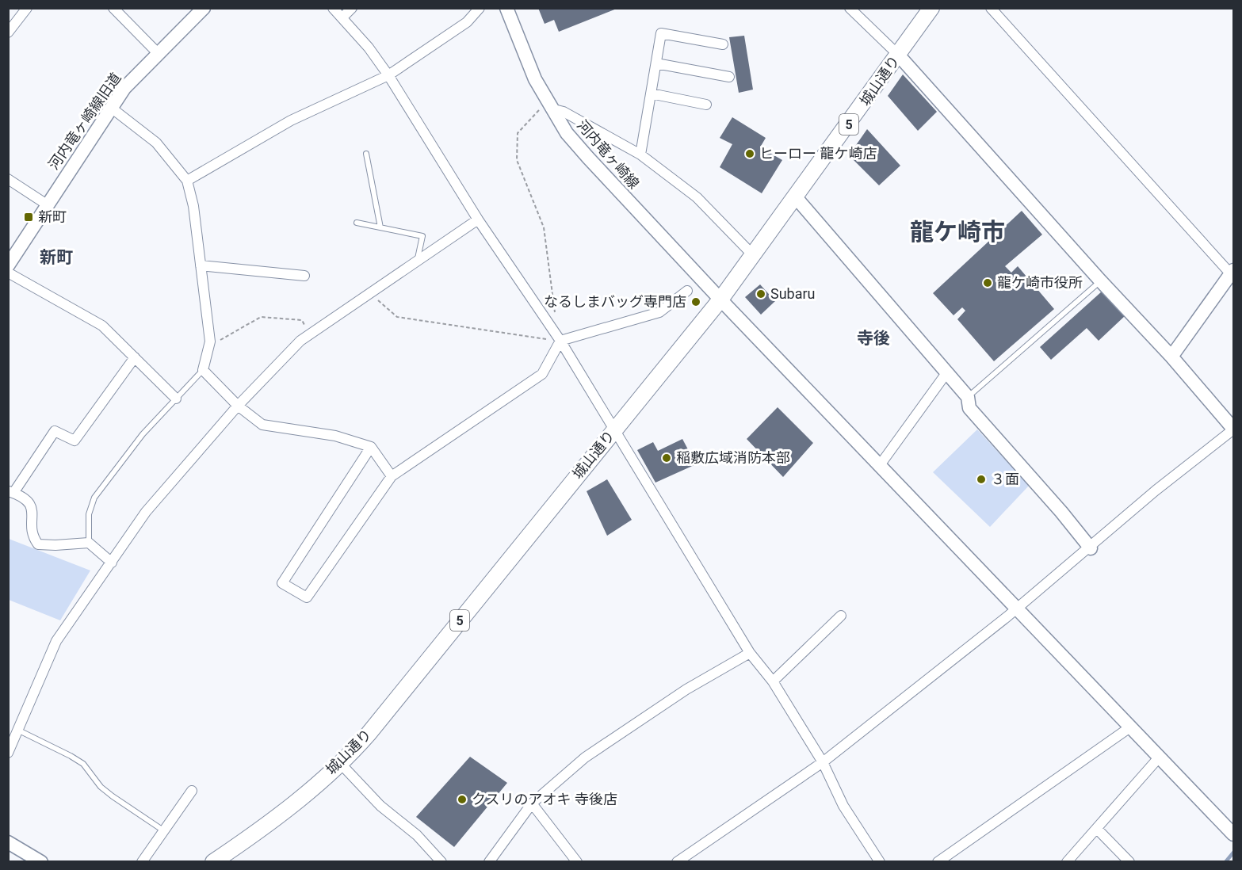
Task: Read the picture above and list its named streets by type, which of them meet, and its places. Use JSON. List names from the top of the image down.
{
  "streets": {
    "main road": ["城山通り", "5"],
    "street": ["河内竜ヶ崎線旧道", "河内竜ヶ崎線"]
  },
  "crossings": [
    ["城山通り", "河内竜ヶ崎線"]
  ],
  "districts": ["龍ケ崎市", "新町", "寺後"],
  "places": {
    "other": [
      "ヒーロー 龍ケ崎店",
      "龍ケ崎市役所",
      "Subaru",
      "なるしまバッグ専門店",
      "稲敷広域消防本部",
      "３面",
      "クスリのアオキ 寺後店"
    ],
    "transit": ["新町"]
  }
}
